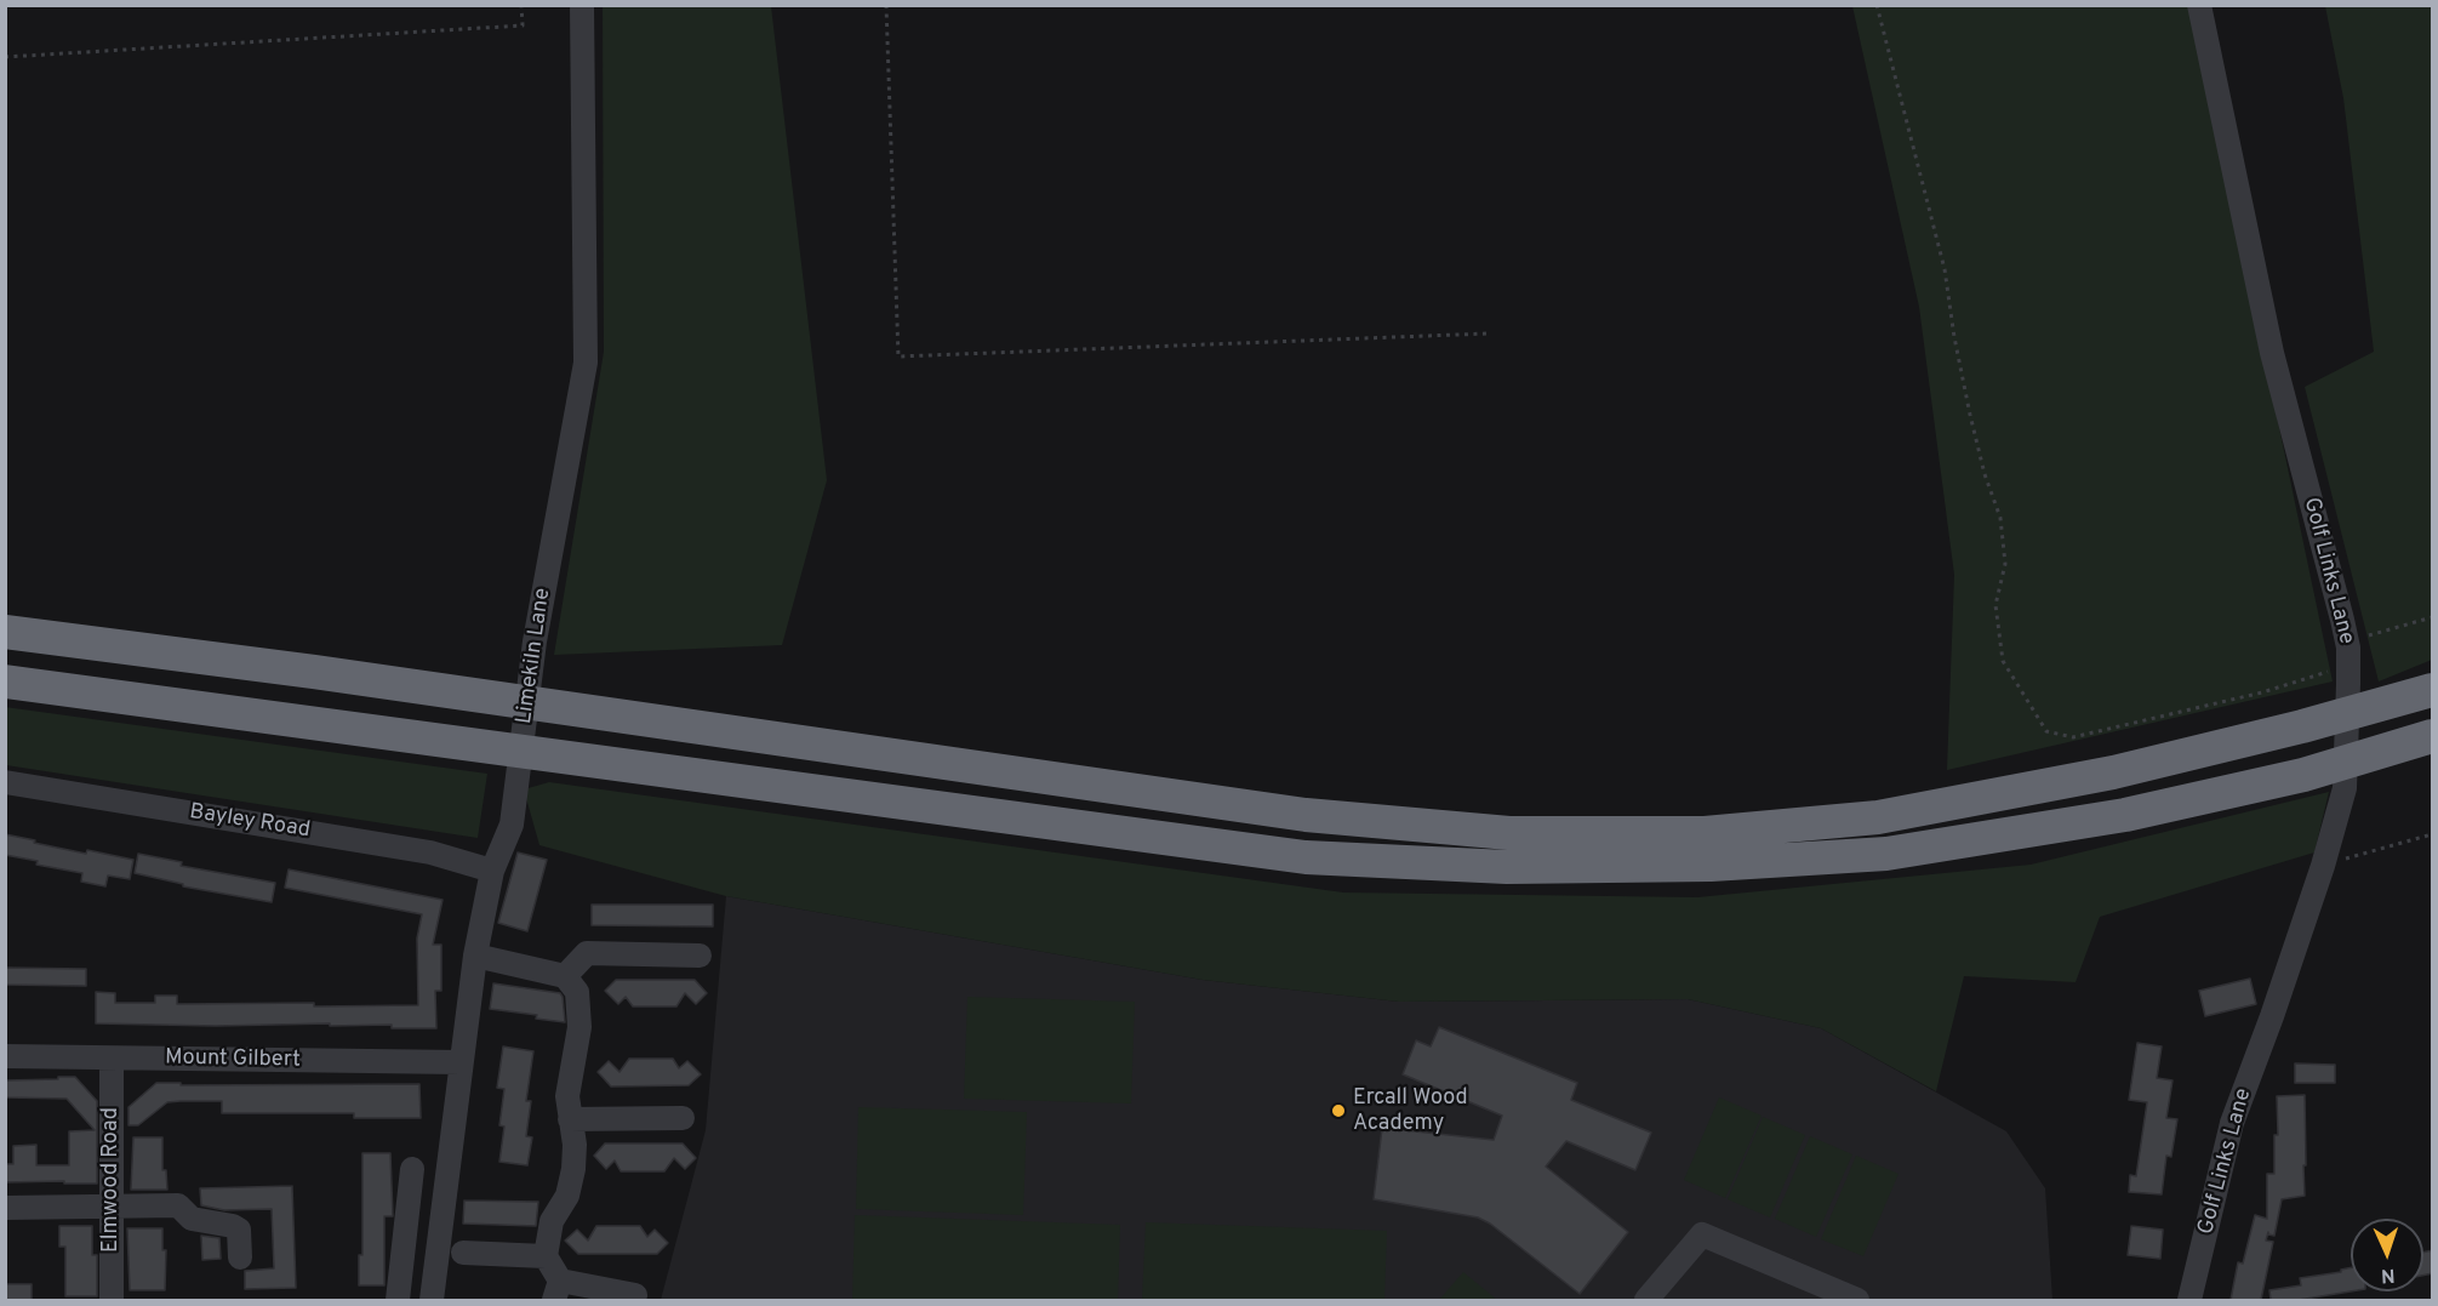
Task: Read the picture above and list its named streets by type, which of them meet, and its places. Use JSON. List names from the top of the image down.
{
  "streets": {
    "street": [
      "Golf Links Lane",
      "Limekiln Lane",
      "Bayley Road",
      "Mount Gilbert",
      "Elmwood Road"
    ]
  },
  "crossings": [
    ["Limekiln Lane", "Bayley Road"],
    ["Limekiln Lane", "Mount Gilbert"],
    ["Mount Gilbert", "Elmwood Road"]
  ],
  "places": ["Ercall Wood Academy"],
  "north": "bottom"
}
